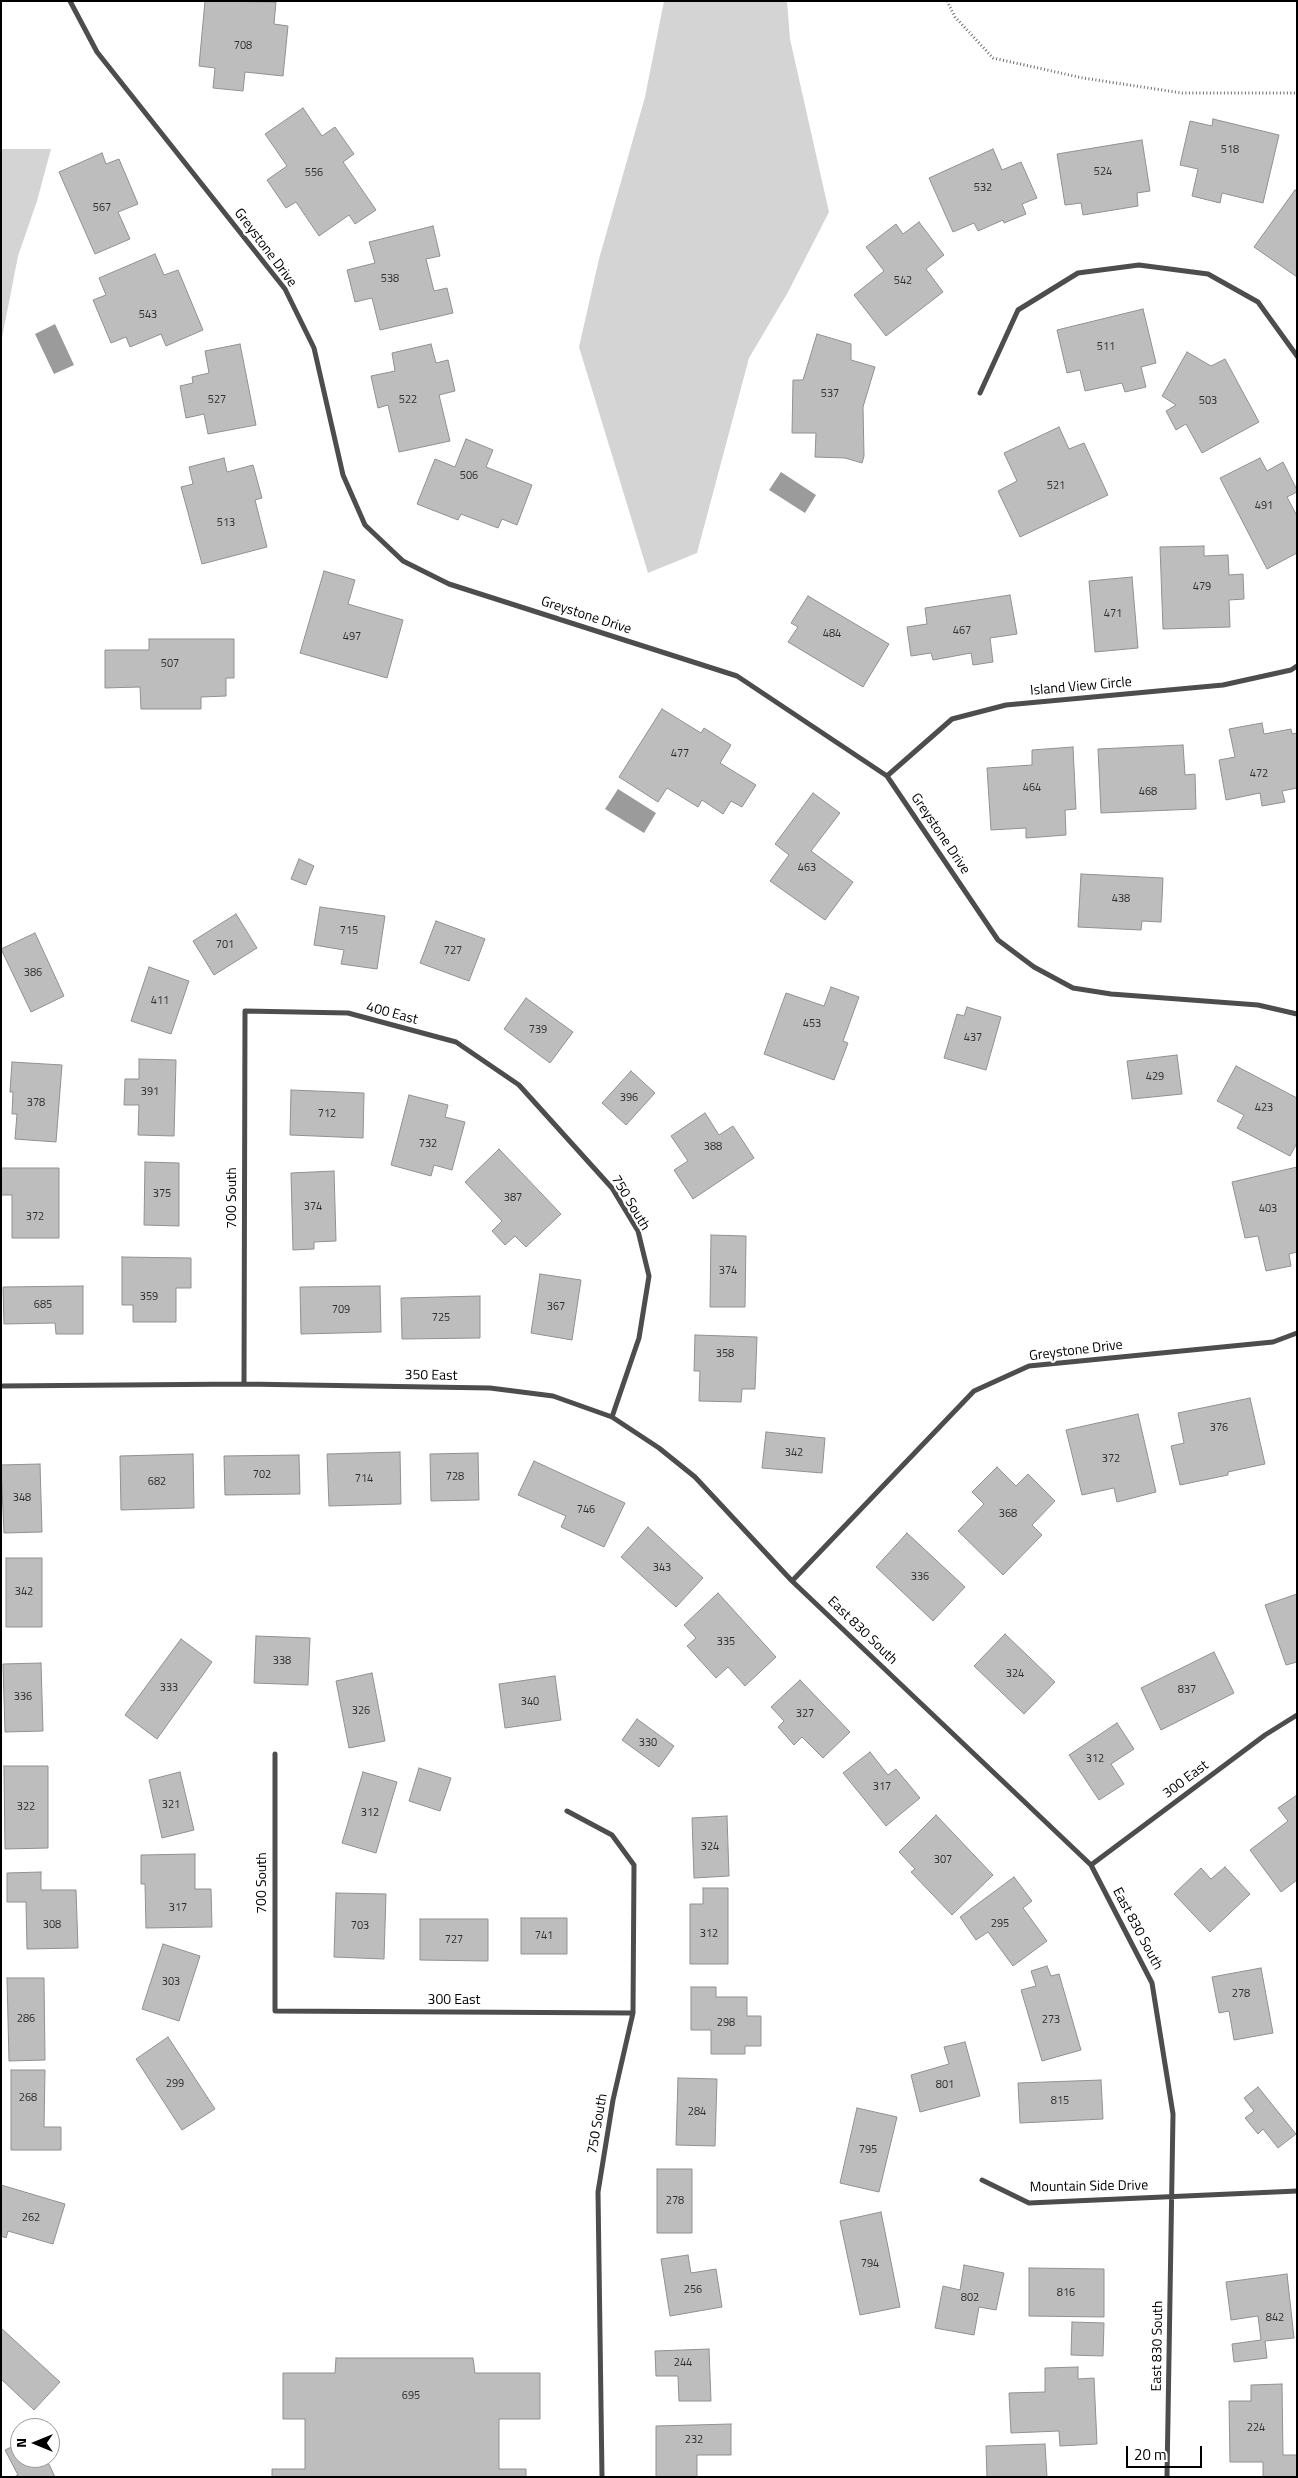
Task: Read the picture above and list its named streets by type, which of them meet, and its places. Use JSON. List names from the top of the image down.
{
  "streets": {
    "street": [
      "Greystone Drive",
      "Island View Circle",
      "400 East",
      "700 South",
      "750 South",
      "350 East",
      "East 830 South",
      "300 East",
      "Mountain Side Drive"
    ]
  },
  "crossings": [
    ["Greystone Drive", "Island View Circle"],
    ["Greystone Drive", "350 East"],
    ["Greystone Drive", "East 830 South"],
    ["400 East", "700 South"],
    ["400 East", "750 South"],
    ["700 South", "350 East"],
    ["700 South", "300 East"],
    ["750 South", "350 East"],
    ["750 South", "300 East"],
    ["350 East", "East 830 South"],
    ["East 830 South", "300 East"],
    ["East 830 South", "Mountain Side Drive"]
  ],
  "house_numbers": [
    "708",
    "518",
    "524",
    "556",
    "532",
    "567",
    "538",
    "542",
    "543",
    "511",
    "537",
    "527",
    "522",
    "503",
    "506",
    "521",
    "491",
    "513",
    "479",
    "471",
    "467",
    "484",
    "497",
    "507",
    "477",
    "472",
    "464",
    "468",
    "463",
    "438",
    "715",
    "701",
    "727",
    "386",
    "411",
    "453",
    "739",
    "437",
    "429",
    "391",
    "396",
    "378",
    "423",
    "712",
    "732",
    "388",
    "375",
    "387",
    "374",
    "403",
    "372",
    "374",
    "359",
    "685",
    "367",
    "709",
    "725",
    "358",
    "376",
    "342",
    "372",
    "702",
    "728",
    "714",
    "682",
    "348",
    "746",
    "368",
    "343",
    "336",
    "342",
    "335",
    "338",
    "324",
    "333",
    "837",
    "336",
    "340",
    "326",
    "327",
    "330",
    "312",
    "317",
    "321",
    "322",
    "312",
    "324",
    "307",
    "317",
    "295",
    "308",
    "703",
    "312",
    "741",
    "727",
    "303",
    "278",
    "286",
    "273",
    "298",
    "299",
    "801",
    "268",
    "815",
    "284",
    "795",
    "278",
    "262",
    "794",
    "256",
    "816",
    "802",
    "842",
    "244",
    "695",
    "224",
    "232"
  ],
  "scale_bar": "20 m",
  "north": "left"
}
